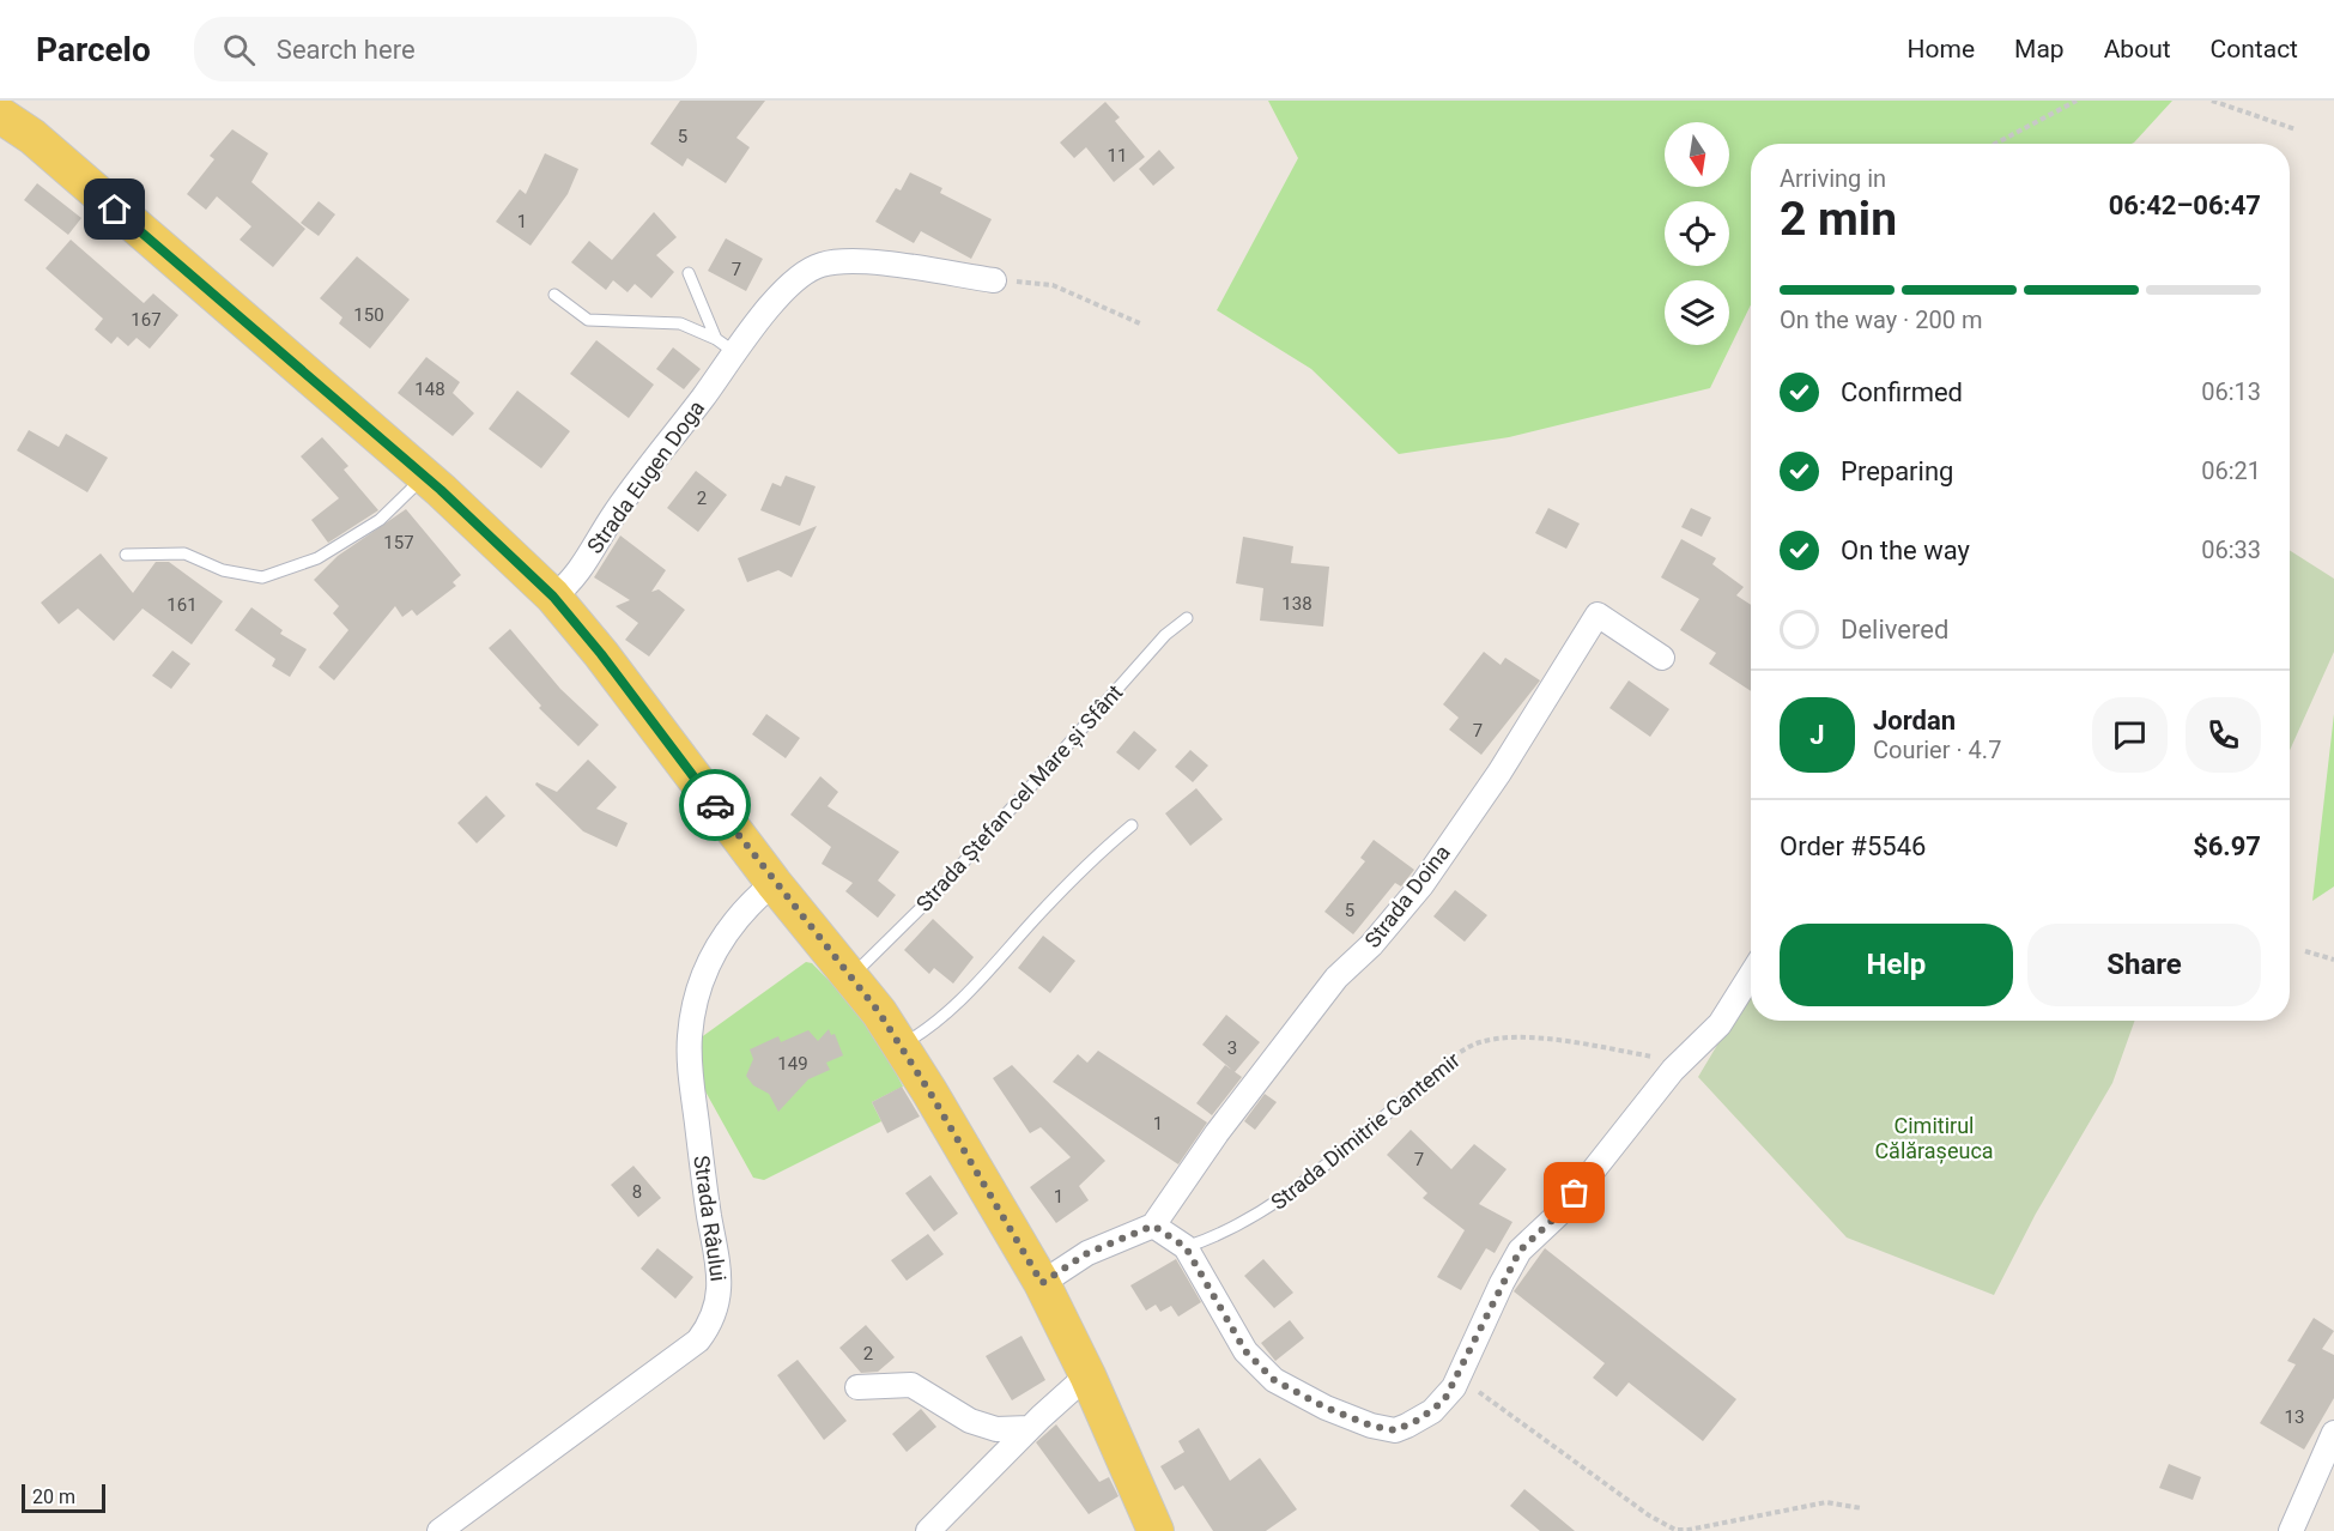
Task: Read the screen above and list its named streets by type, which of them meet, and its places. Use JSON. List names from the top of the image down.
{
  "streets": {
    "street": ["Strada Eugen Doga", "Strada Doina", "Strada Râului"],
    "lane": ["Strada Ștefan cel Mare și Sfânt", "Strada Dimitrie Cantemir"]
  },
  "parks": ["Cimitirul Călărașeuca"],
  "house_numbers": [
    "5",
    "11",
    "1",
    "7",
    "150",
    "167",
    "148",
    "2",
    "157",
    "138",
    "161",
    "7",
    "5",
    "3",
    "149",
    "1",
    "7",
    "8",
    "1",
    "2",
    "13"
  ],
  "scale_bar": "20 m",
  "north": "bottom",
  "page": {
    "header": "Parcelo",
    "search": "Search here",
    "nav": [
      "Home",
      "Map",
      "About",
      "Contact"
    ],
    "heading": ["2 min", "Arriving in", "06:42–06:47"],
    "panel": [
      "Jordan",
      "Courier · 4.7",
      "Order #5546",
      "$6.97"
    ],
    "bar": "On the way · 200 m",
    "list": [
      ["Confirmed", "06:13"],
      ["Preparing", "06:21"],
      ["On the way", "06:33"],
      "Delivered"
    ],
    "round": "J",
    "buttons": ["Help", "Share"],
    "scale": "20 m"
  }
}
